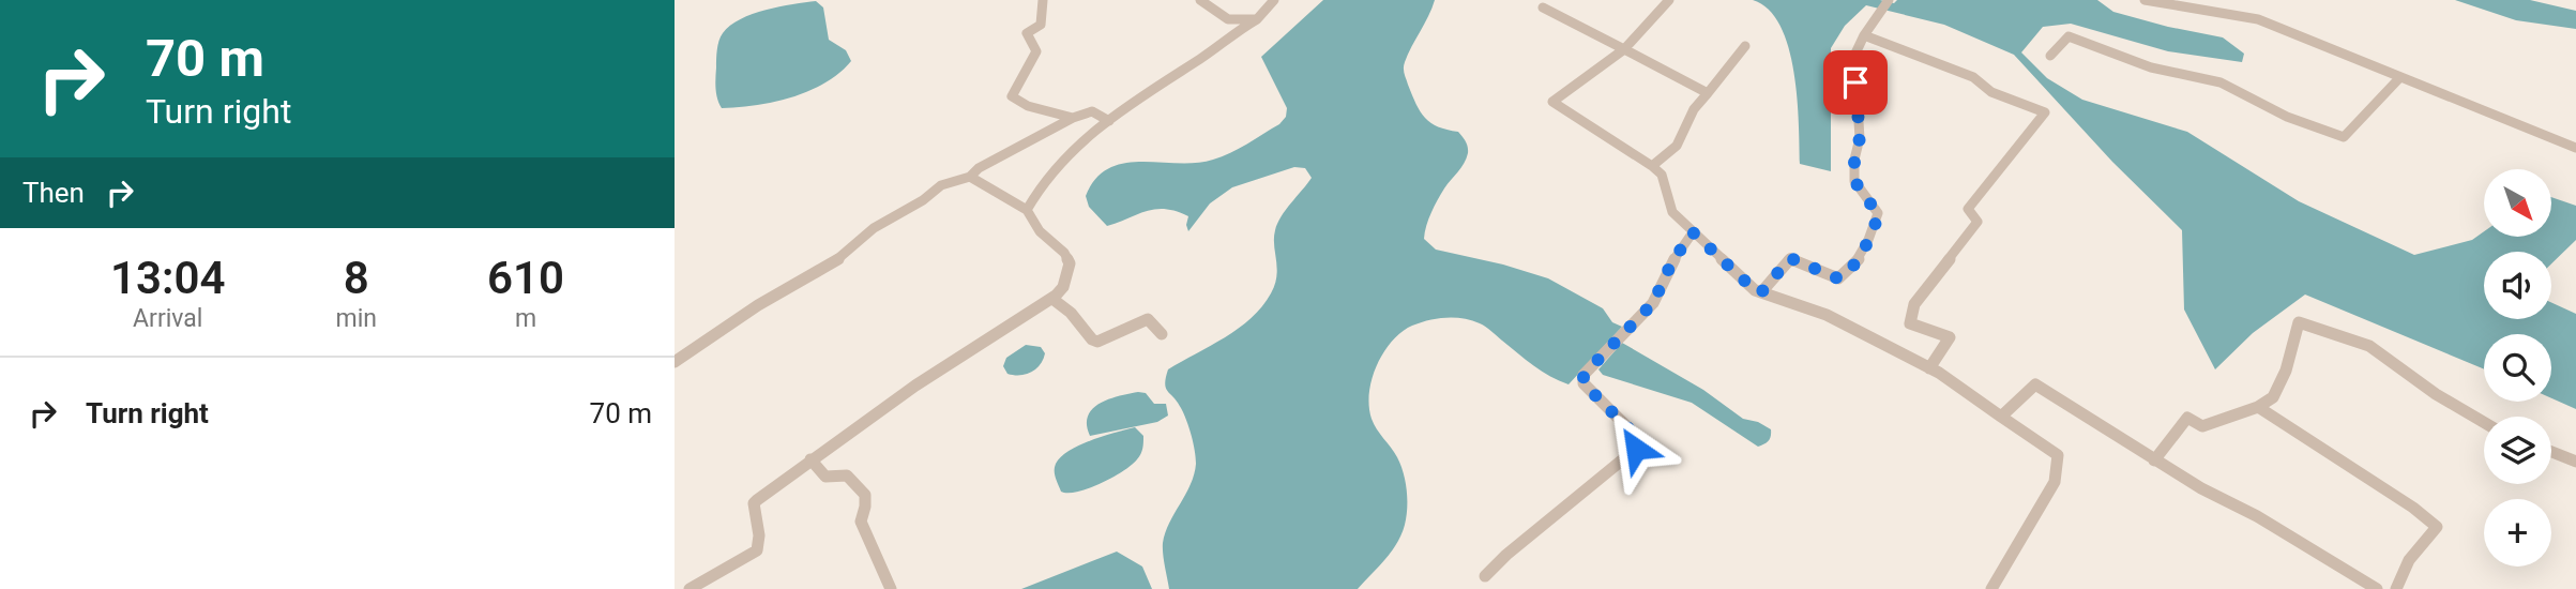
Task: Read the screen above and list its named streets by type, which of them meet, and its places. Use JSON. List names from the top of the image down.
{
  "north": "bottom right",
  "page": {
    "turn": ["70 m", "Turn right"],
    "then": "Then",
    "map_buttons": "+",
    "eta": [
      "13:04",
      "Arrival",
      "8",
      "min",
      "610",
      "m"
    ],
    "list": [
      {
        "name": "Turn right",
        "value": "70 m"
      }
    ]
  }
}
